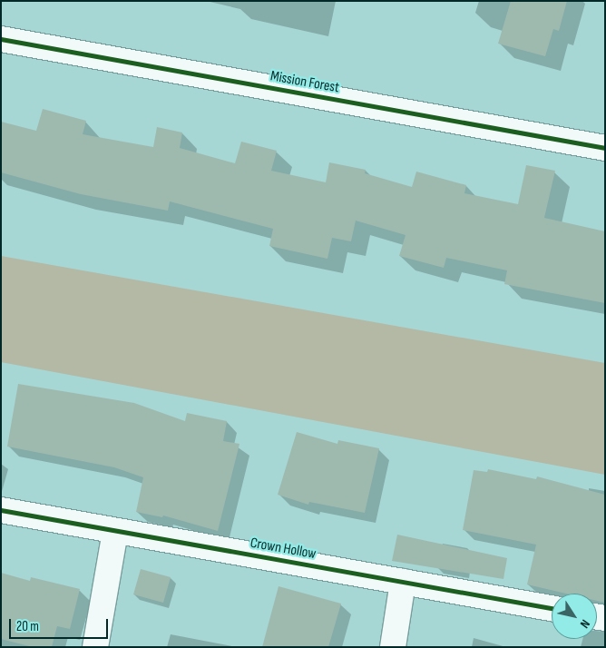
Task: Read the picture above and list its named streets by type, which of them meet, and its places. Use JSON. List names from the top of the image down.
{
  "streets": {
    "street": ["Mission Forest", "Crown Hollow"]
  },
  "scale_bar": "20 m",
  "north": "bottom right"
}
